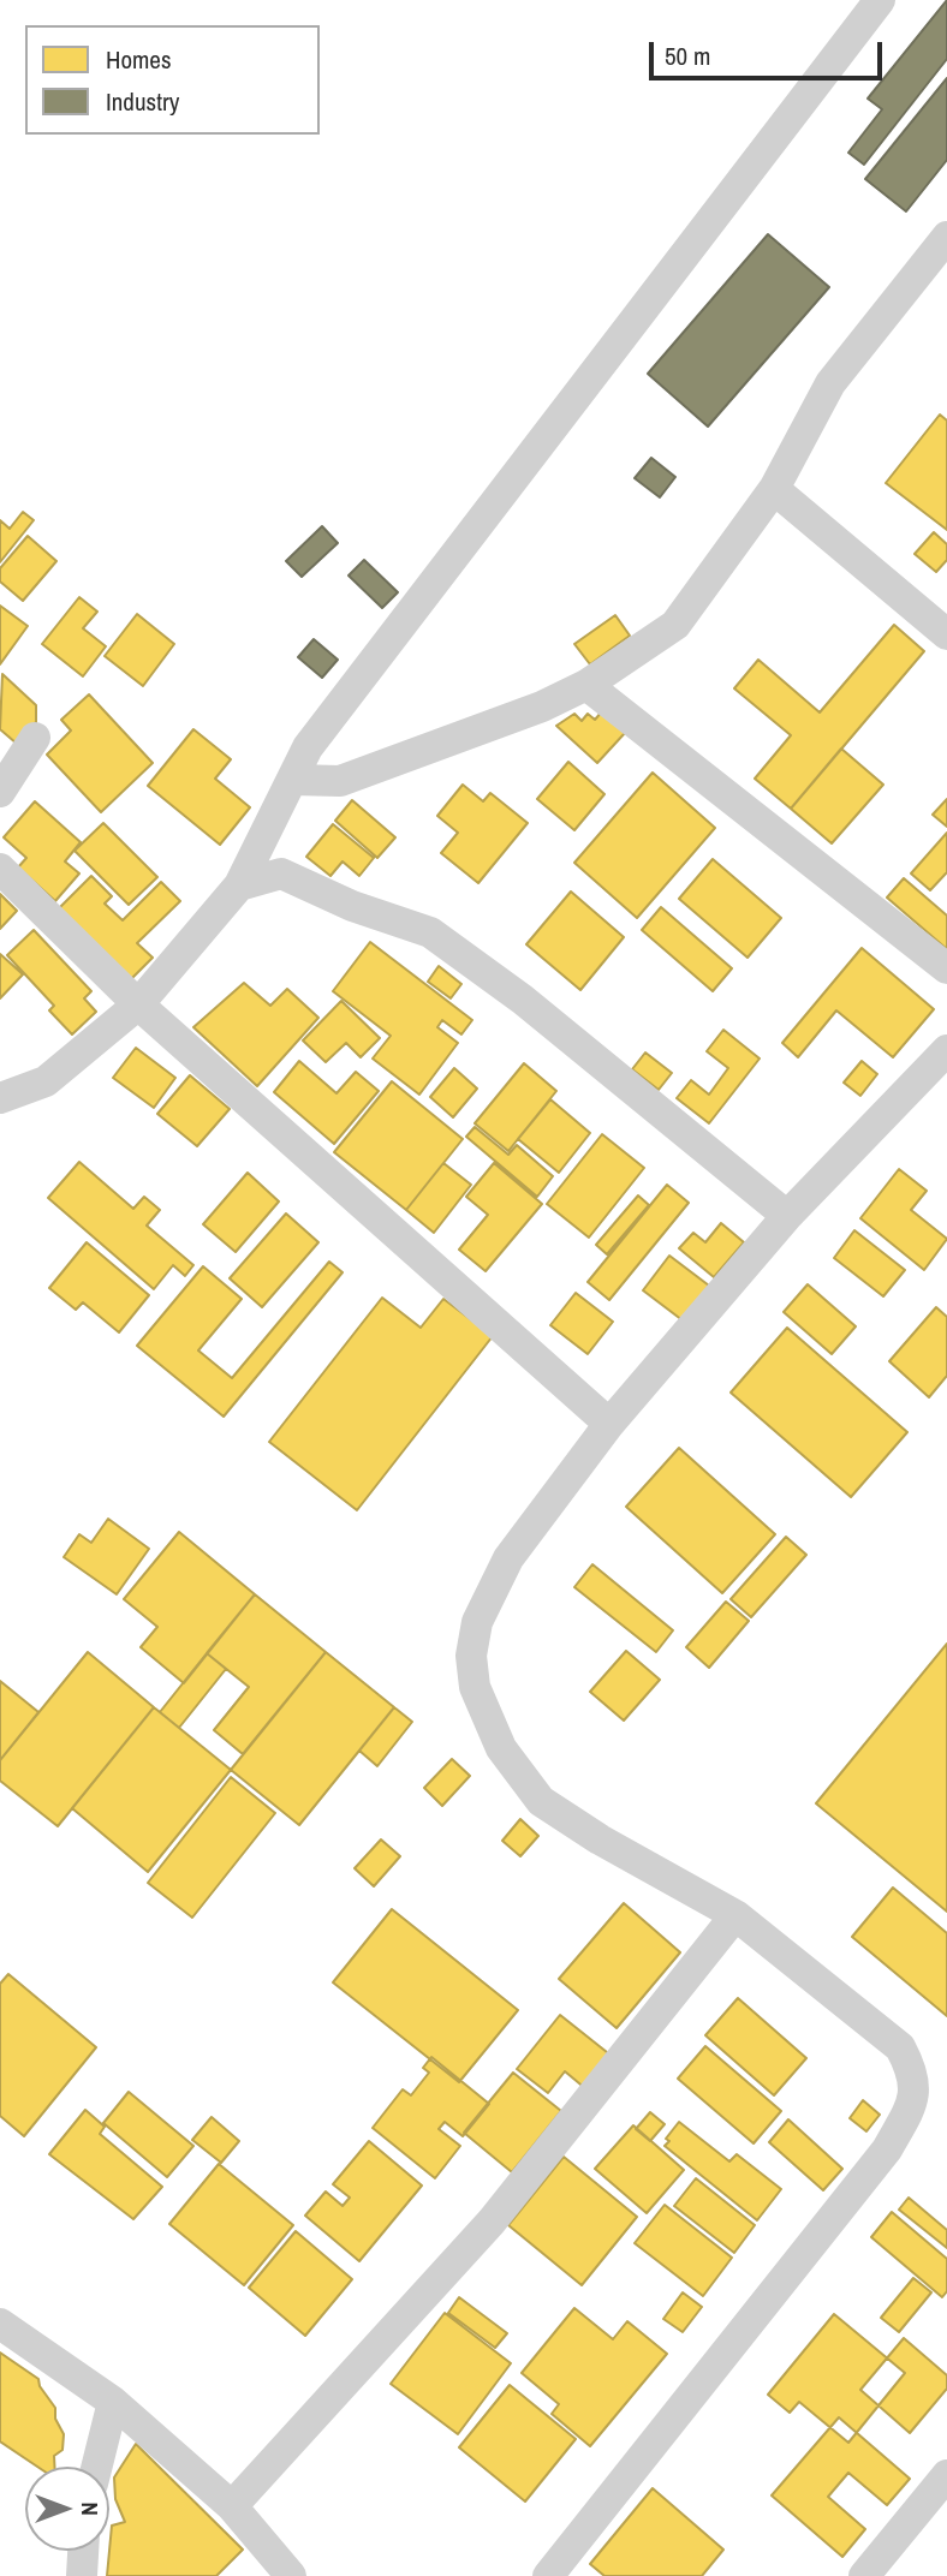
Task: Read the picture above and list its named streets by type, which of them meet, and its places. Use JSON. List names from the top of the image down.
{
  "legend": ["Homes", "Industry"],
  "scale_bar": "50 m",
  "north": "right"
}
